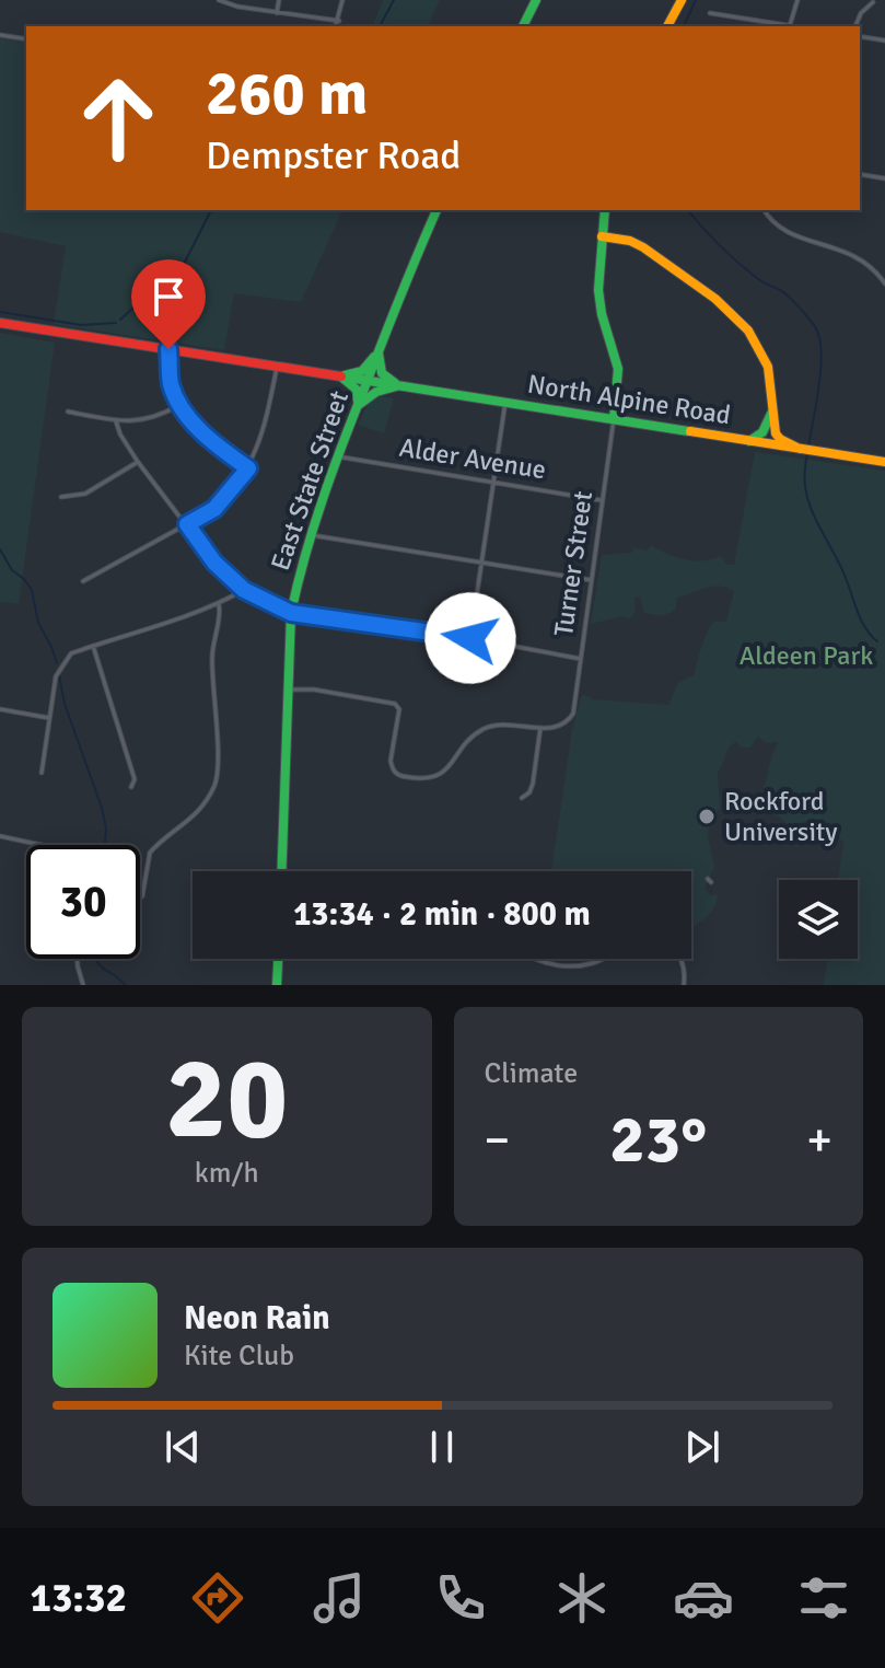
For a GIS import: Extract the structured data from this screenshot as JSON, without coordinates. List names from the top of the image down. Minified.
{"streets":{"main road":["North Alpine Road","East State Street"],"street":["Alder Avenue","Turner Street"]},"crossings":[["North Alpine Road","East State Street"],["North Alpine Road","Turner Street"],["Alder Avenue","East State Street"],["Alder Avenue","Turner Street"]],"parks":["Aldeen Park"],"places":["Rockford University"],"page":{"turn":["260 m","Dempster Road"],"limit":"30","trip":"13:34 · 2 min · 800 m","tile":[["20","km/h"],"Climate"],"heat":["−","23°","+"],"song":["Neon Rain","Kite Club"],"tabs":"13:32"}}
